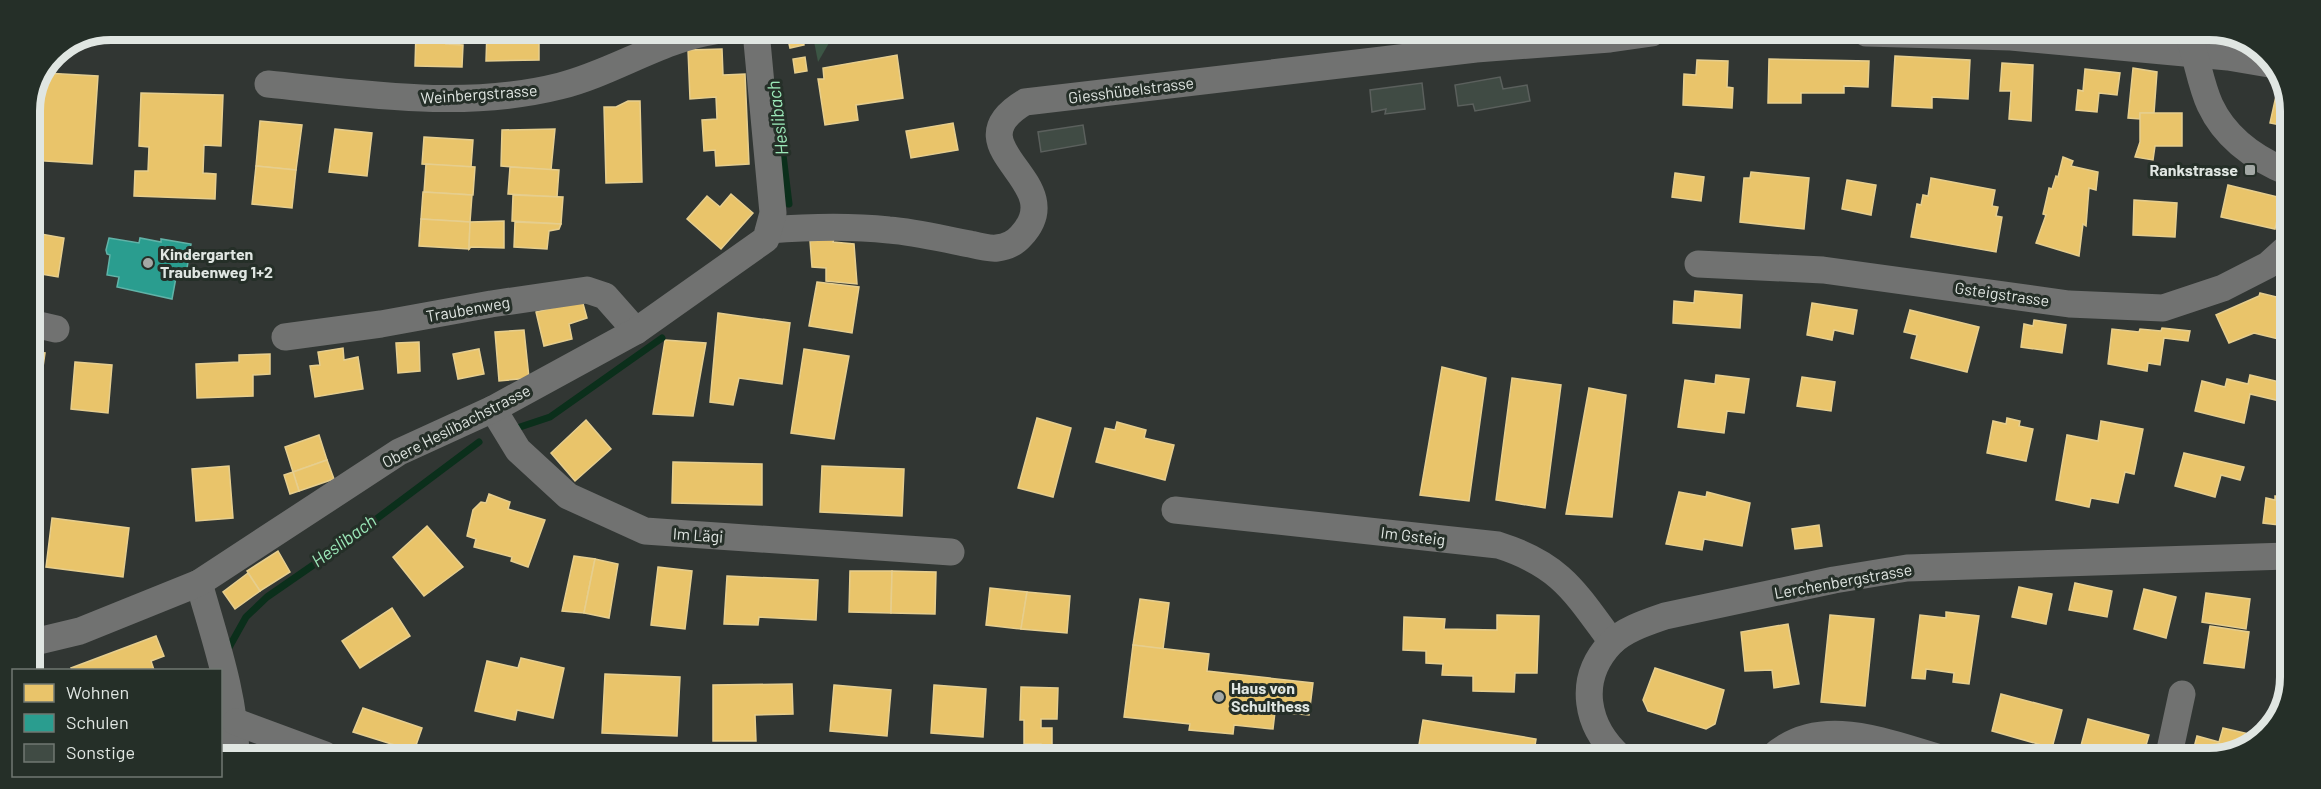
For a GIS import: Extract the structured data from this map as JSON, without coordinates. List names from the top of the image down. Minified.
{"streets":{"street":["Giesshübelstrasse","Weinbergstrasse","Gsteigstrasse","Traubenweg","Obere Heslibachstrasse","Im Lägi","Im Gsteig","Lerchenbergstrasse"]},"crossings":[["Giesshübelstrasse","Obere Heslibachstrasse"],["Traubenweg","Obere Heslibachstrasse"],["Obere Heslibachstrasse","Im Lägi"],["Im Gsteig","Lerchenbergstrasse"]],"water":["Heslibach"],"places":{"transit":["Rankstrasse"],"other":["Kindergarten Traubenweg 1+2","Haus von Schulthess"]},"legend":["Wohnen","Schulen","Sonstige"]}
